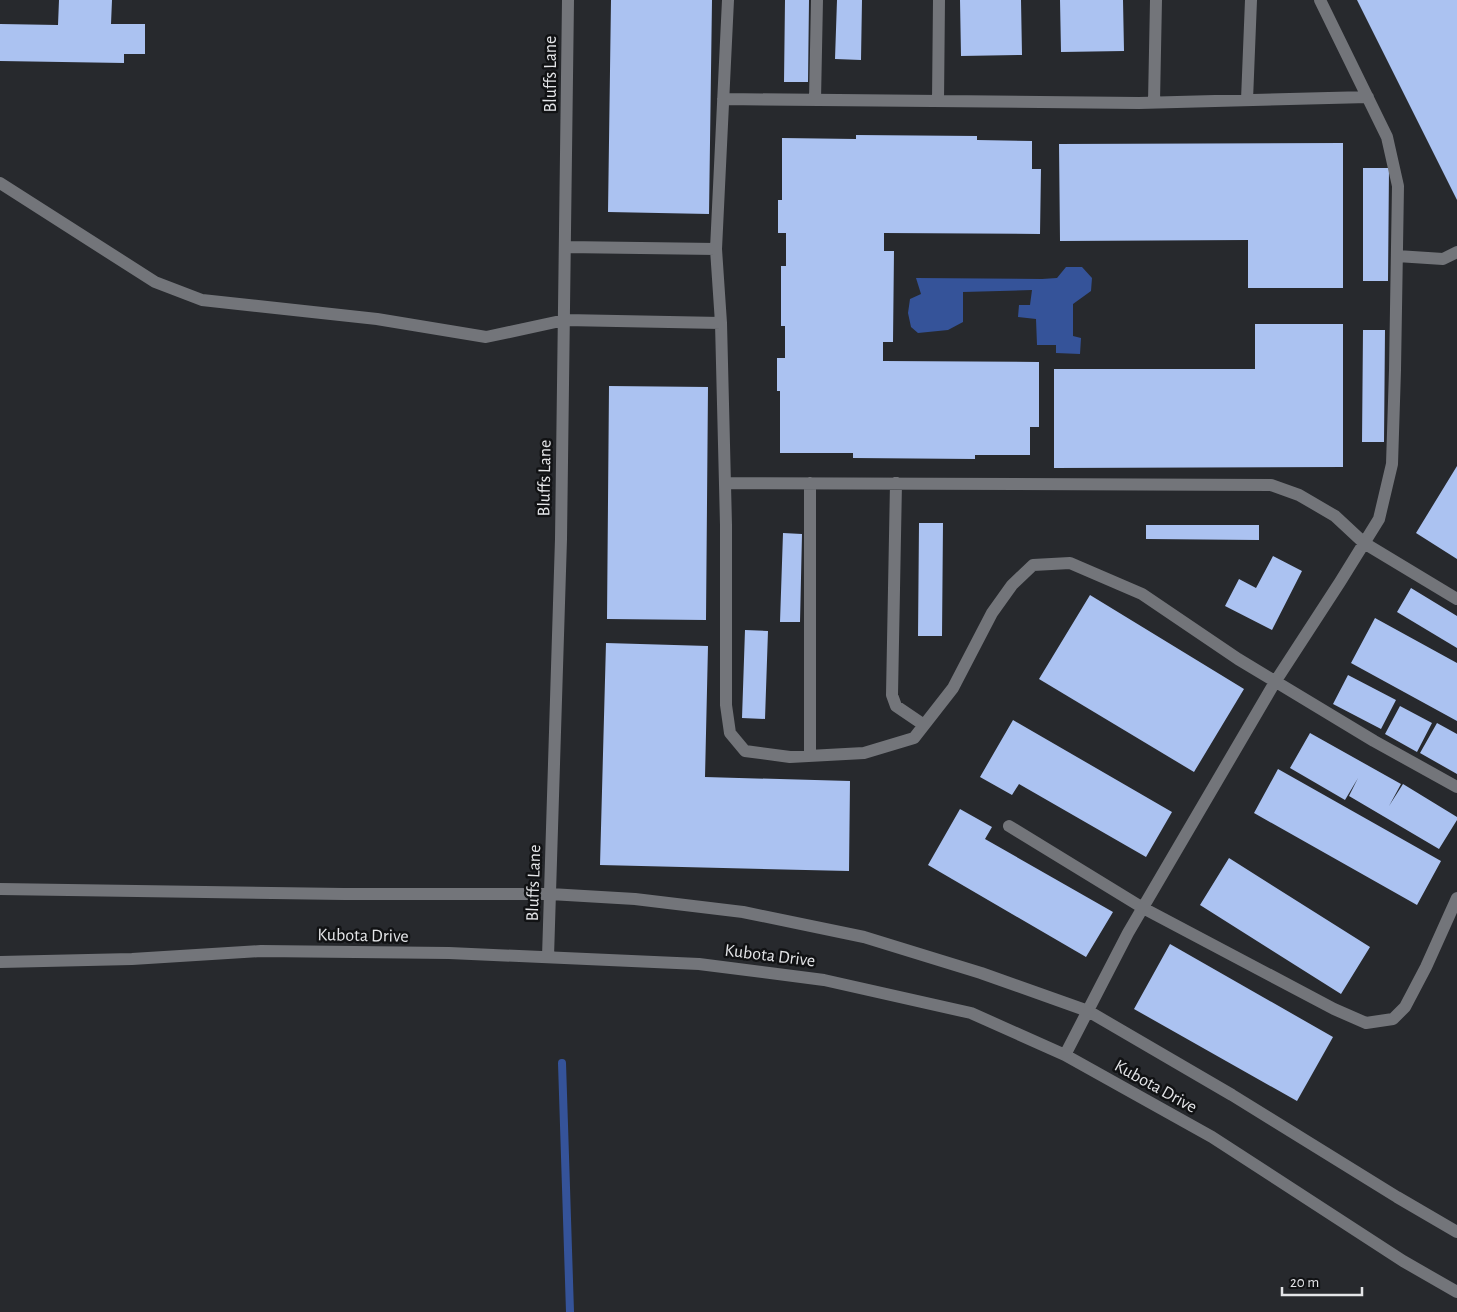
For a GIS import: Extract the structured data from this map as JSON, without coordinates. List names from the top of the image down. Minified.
{"streets":{"street":["Bluffs Lane","Kubota Drive"]},"crossings":[["Bluffs Lane","Kubota Drive"]],"scale_bar":"20 m"}
